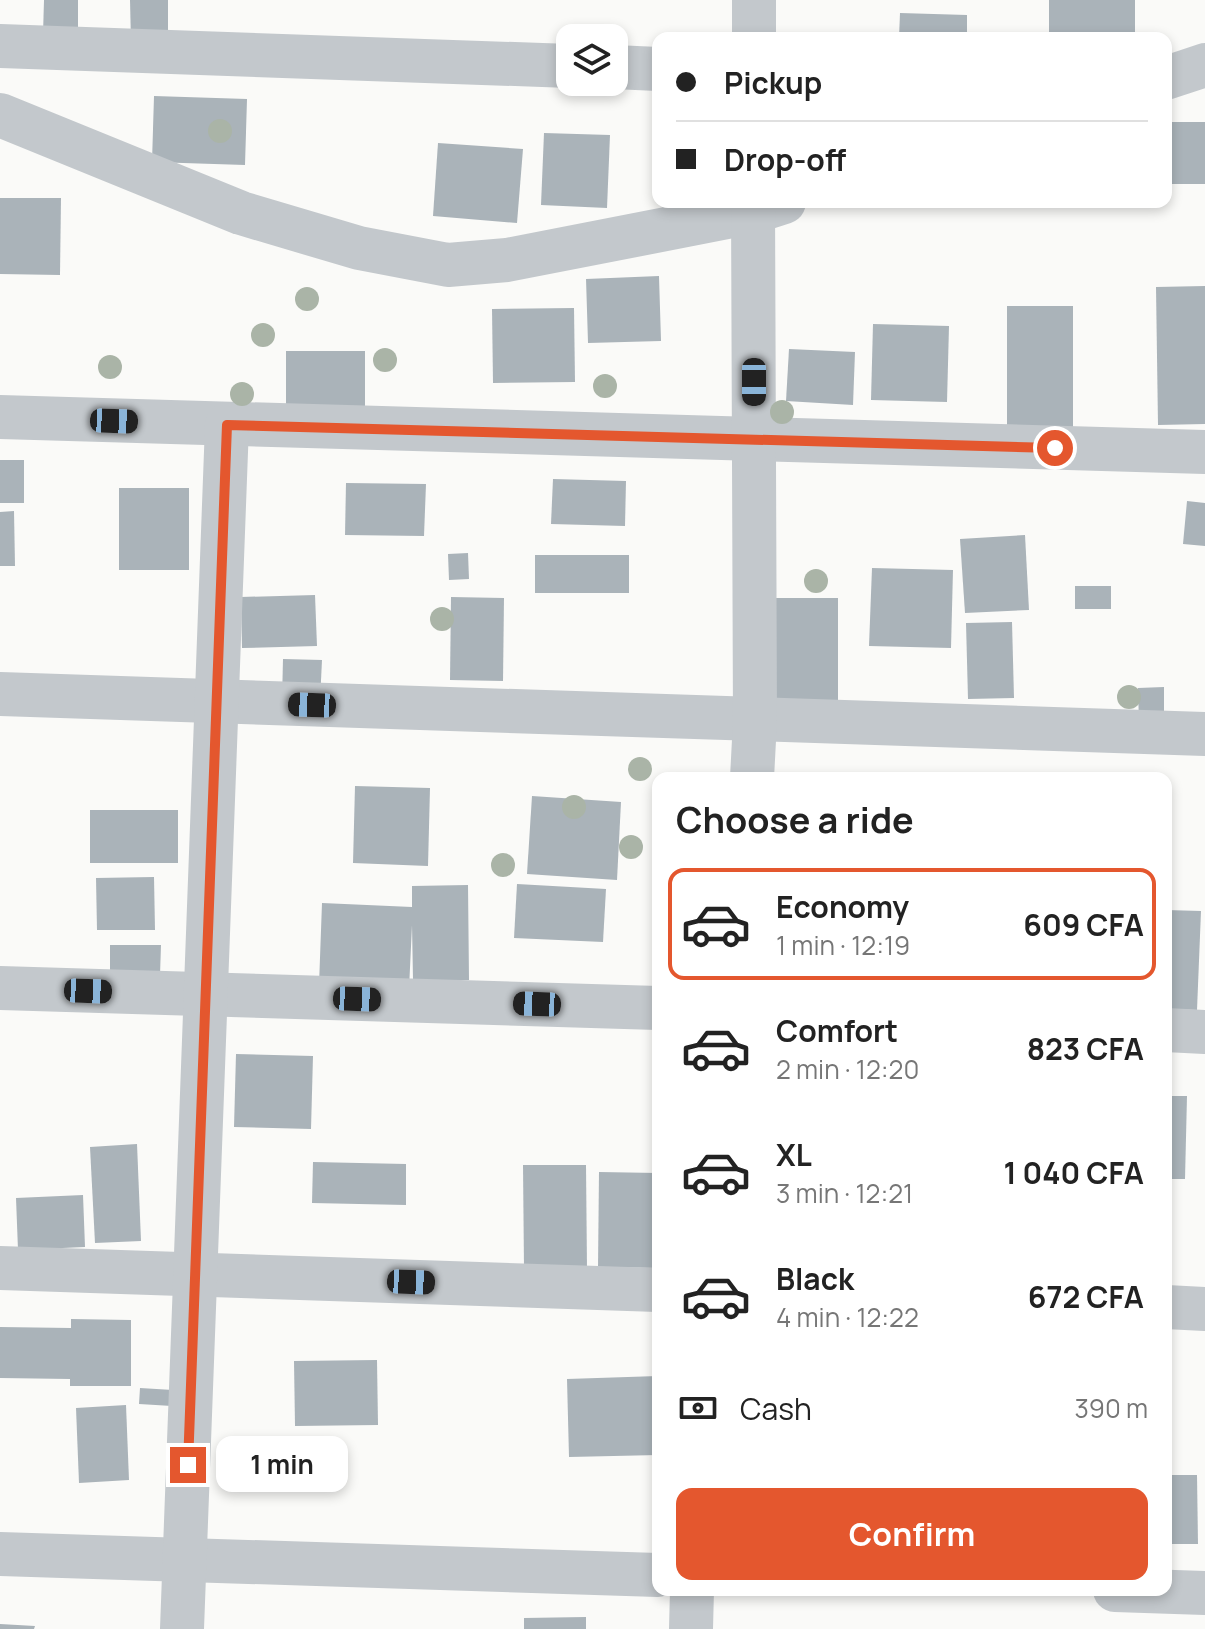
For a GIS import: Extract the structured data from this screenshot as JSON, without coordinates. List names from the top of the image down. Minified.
{"page":{"banner":["Pickup","Drop-off"],"heading":"Choose a ride","list":[{"name":"Economy","note":"1 min · 12:19","value":"609 CFA"},{"name":"Comfort","note":"2 min · 12:20","value":"823 CFA"},{"name":"XL","note":"3 min · 12:21","value":"1 040 CFA"},{"name":"Black","note":"4 min · 12:22","value":"672 CFA"}],"pay":["Cash","390 m"],"bubble":"1 min","buttons":"Confirm"}}
